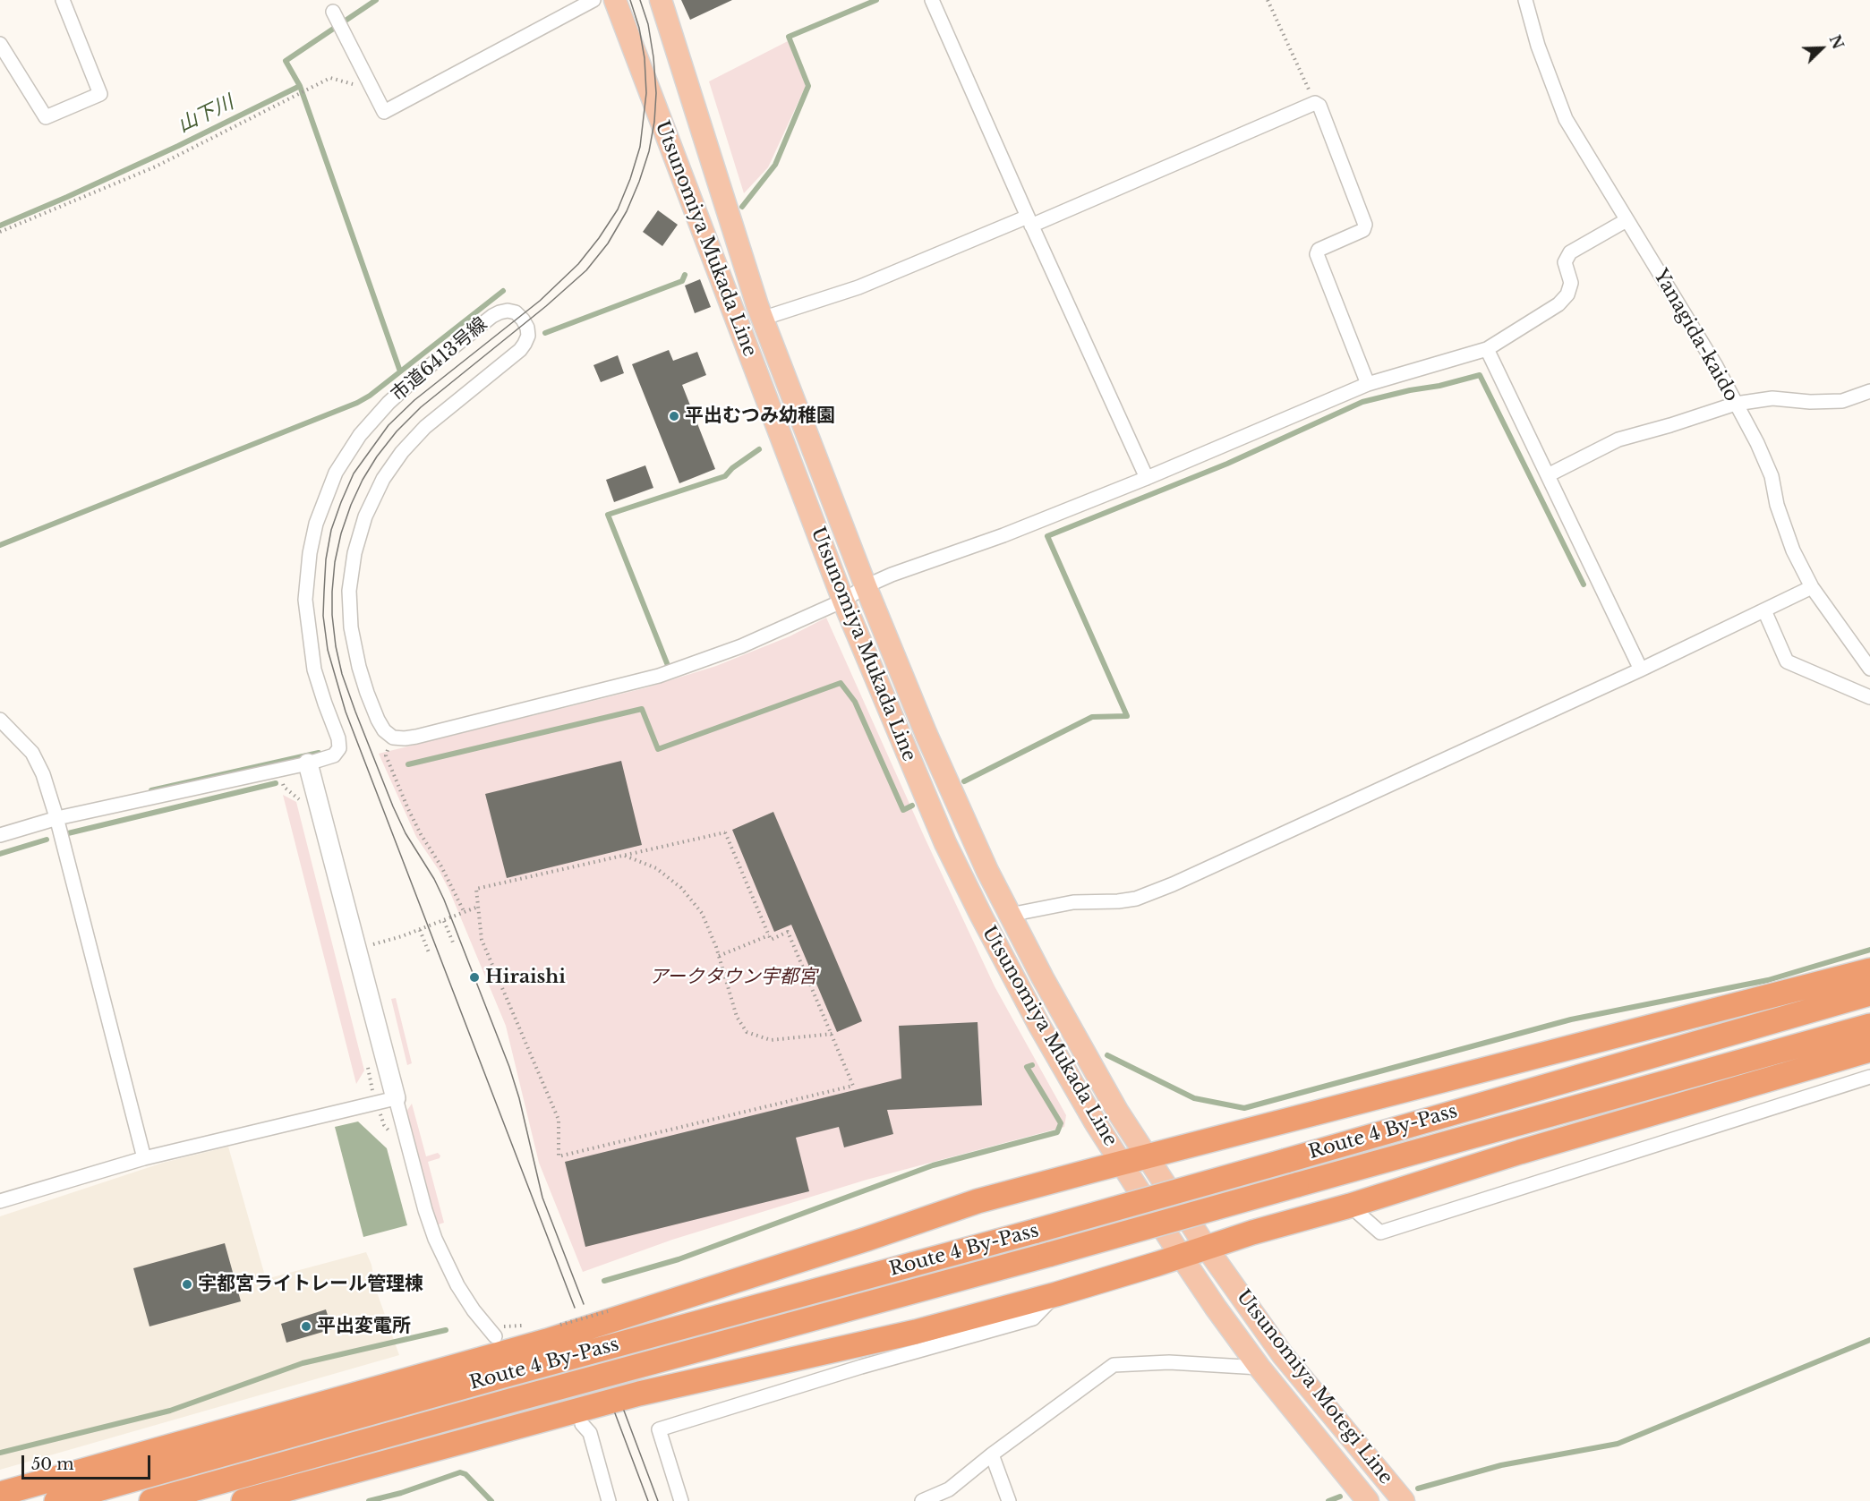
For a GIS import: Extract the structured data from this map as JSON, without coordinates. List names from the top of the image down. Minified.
{"streets":{"highway":["Route 4 By-Pass"],"main road":["Utsunomiya Mukada Line","Utsunomiya Motegi Line"],"street":["Yanagida-kaido","市道6413号線"]},"crossings":[["Utsunomiya Mukada Line","Utsunomiya Motegi Line"]],"water":["山下川"],"parks":["アークタウン宇都宮"],"places":["平出むつみ幼稚園","Hiraishi","宇都宮ライトレール管理棟","平出変電所"],"scale_bar":"50 m","north":"top right"}
